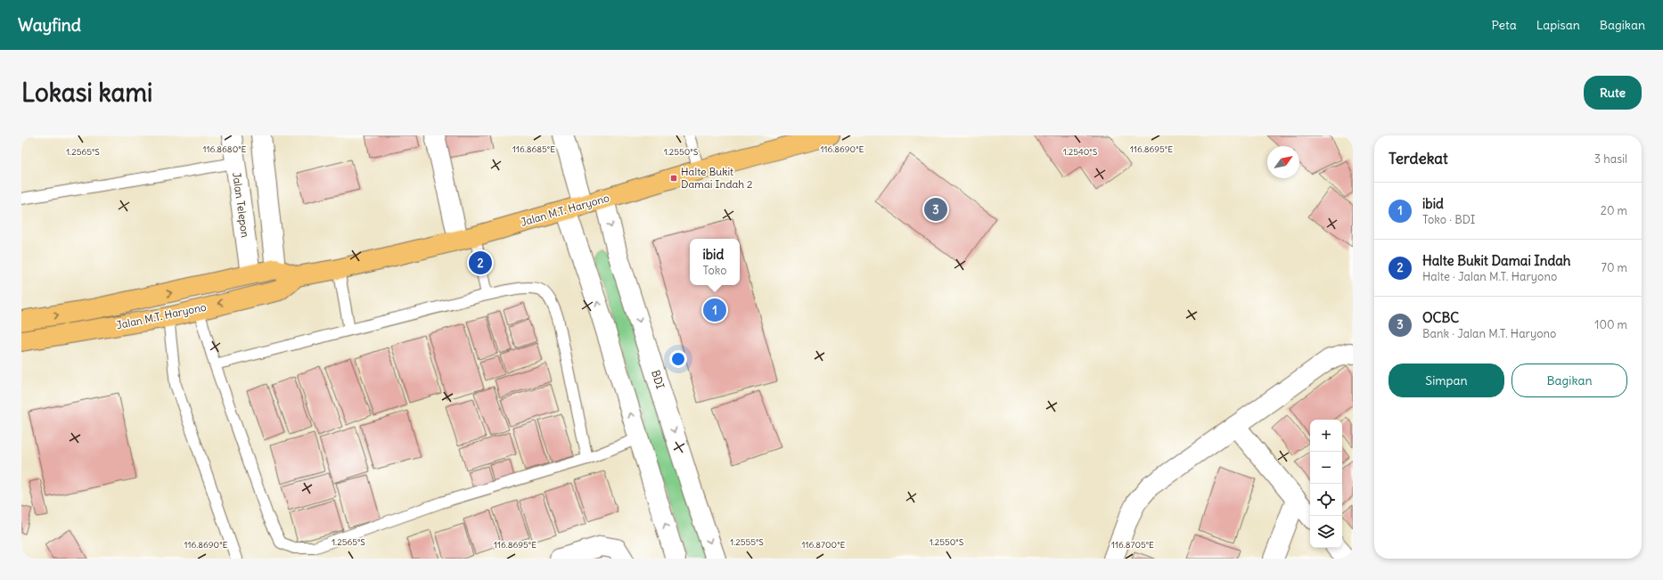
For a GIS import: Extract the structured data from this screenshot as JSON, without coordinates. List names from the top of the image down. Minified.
{"streets":{"main road":["Jalan M.T. Haryono"],"street":["Jalan Telepon","BDI"]},"crossings":[["Jalan Telepon","Jalan M.T. Haryono"],["Jalan M.T. Haryono","BDI"]],"places":{"transit":["Halte Bukit Damai Indah 2"]},"north":"top right","page":{"header":"Wayfind","nav":["Peta","Lapisan","Bagikan"],"buttons":["Rute",["Simpan","Bagikan"]],"title":"Lokasi kami","heading":["Terdekat","3 hasil"],"list":[{"mark":"1","name":"ibid","note":"Toko · BDI","value":"20 m"},{"mark":"2","name":"Halte Bukit Damai Indah","note":"Halte · Jalan M.T. Haryono","value":"70 m"},{"mark":"3","name":"OCBC","note":"Bank · Jalan M.T. Haryono","value":"100 m"}],"pins":["3","2","1"],"popup":["ibid","Toko"],"map_buttons":["+","−"]},"coordinates":["116.8680°E","116.8685°E","116.8690°E","116.8695°E","1.2565°S","1.2550°S","1.2540°S","1.2555°S","116.8700°E","116.8705°E"]}
